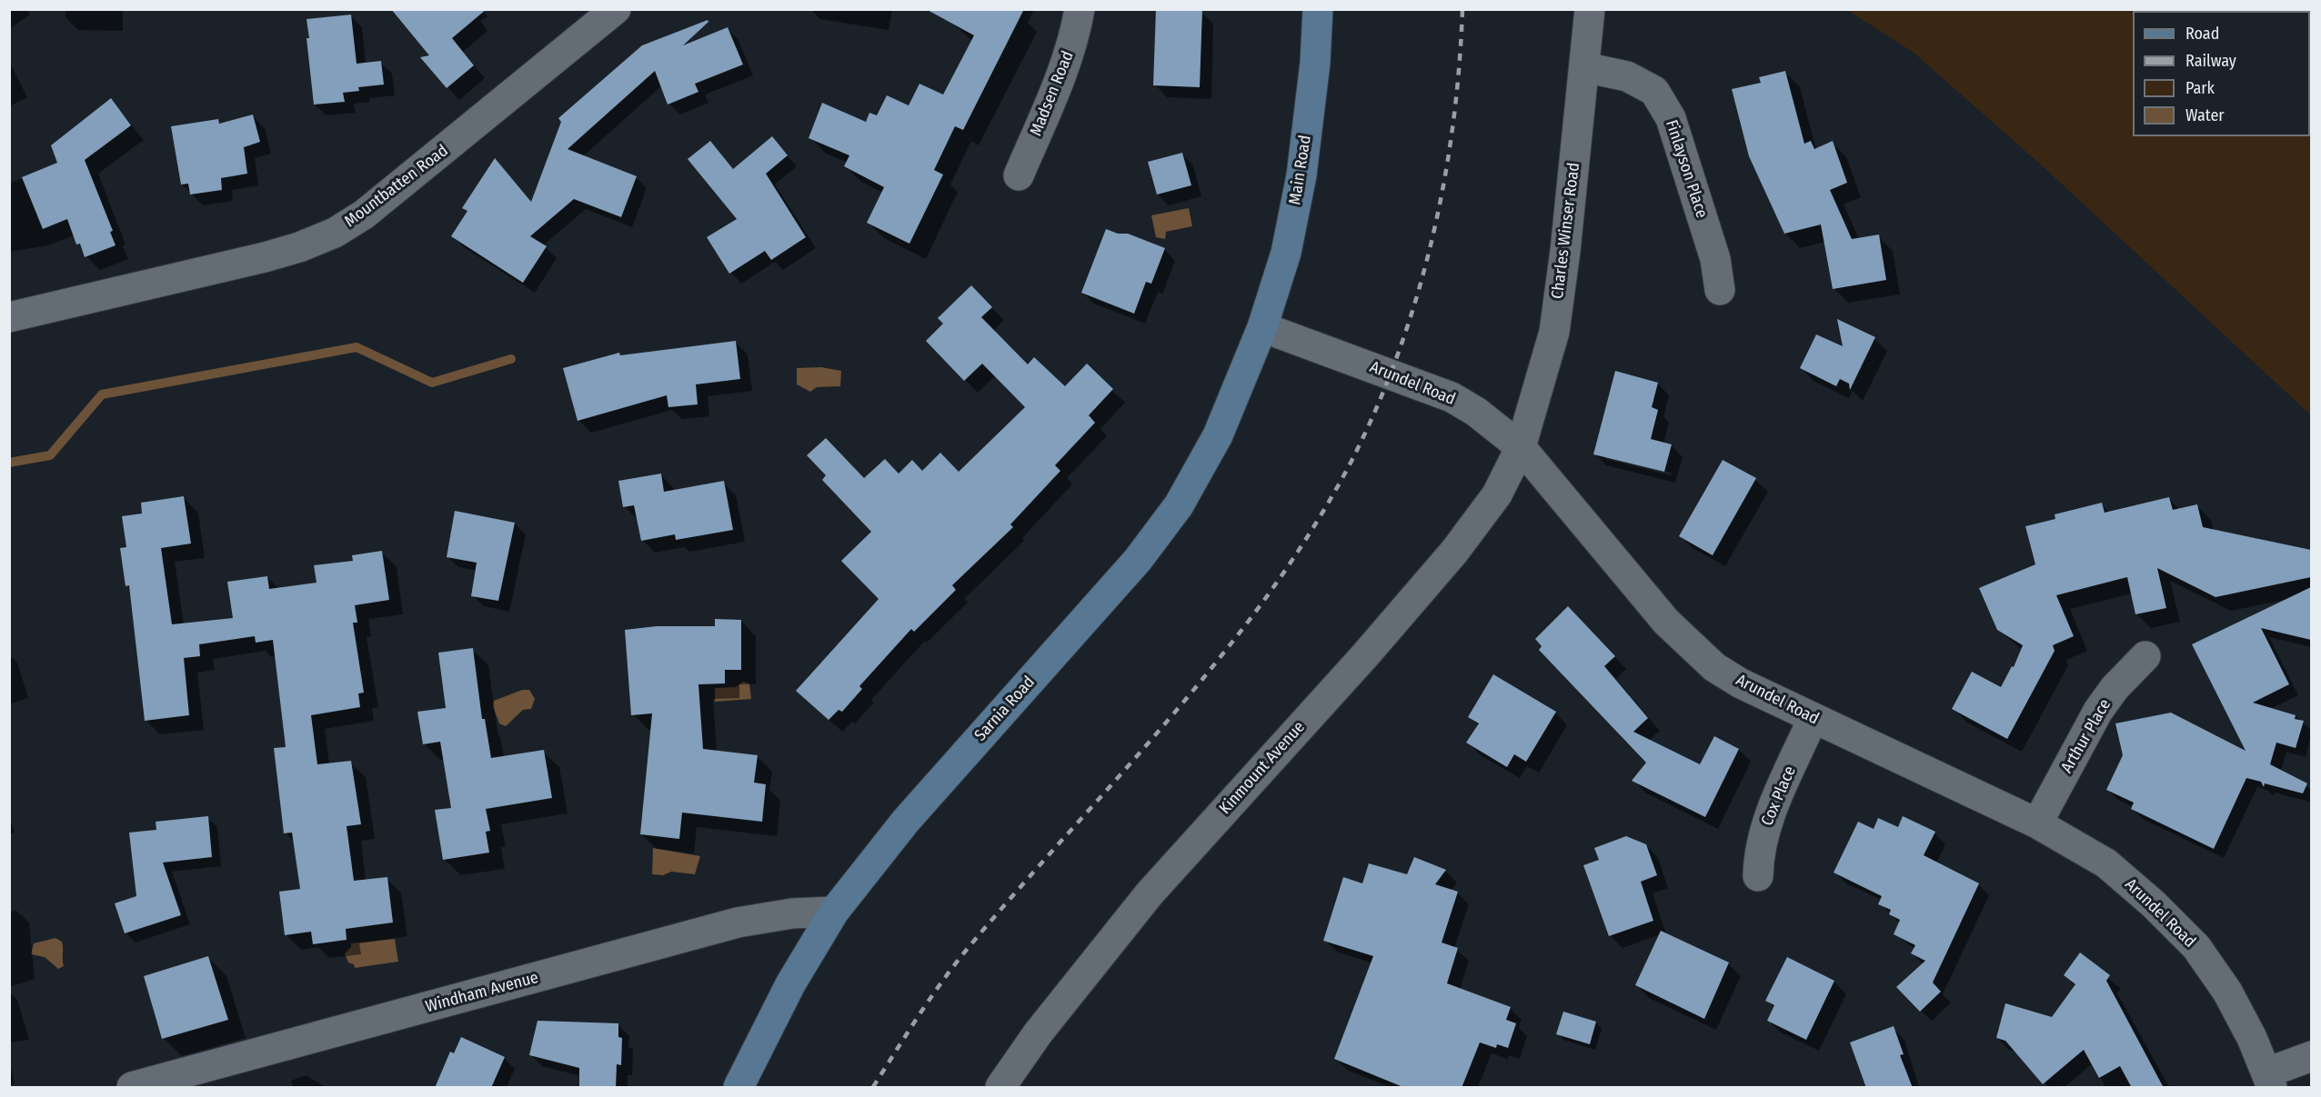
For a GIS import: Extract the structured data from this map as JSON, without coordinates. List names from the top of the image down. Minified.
{"streets":{"main road":["Main Road","Sarnia Road"],"street":["Madsen Road","Finlayson Place","Mountbatten Road","Charles Winser Road","Arundel Road","Arthur Place","Kinmount Avenue","Cox Place","Windham Avenue"]},"crossings":[["Finlayson Place","Charles Winser Road"],["Main Road","Arundel Road"],["Main Road","Sarnia Road"],["Charles Winser Road","Arundel Road"],["Charles Winser Road","Kinmount Avenue"],["Arundel Road","Sarnia Road"],["Arundel Road","Arthur Place"],["Arundel Road","Kinmount Avenue"],["Arundel Road","Cox Place"],["Sarnia Road","Windham Avenue"]],"legend":["Road","Railway","Park","Water"]}
